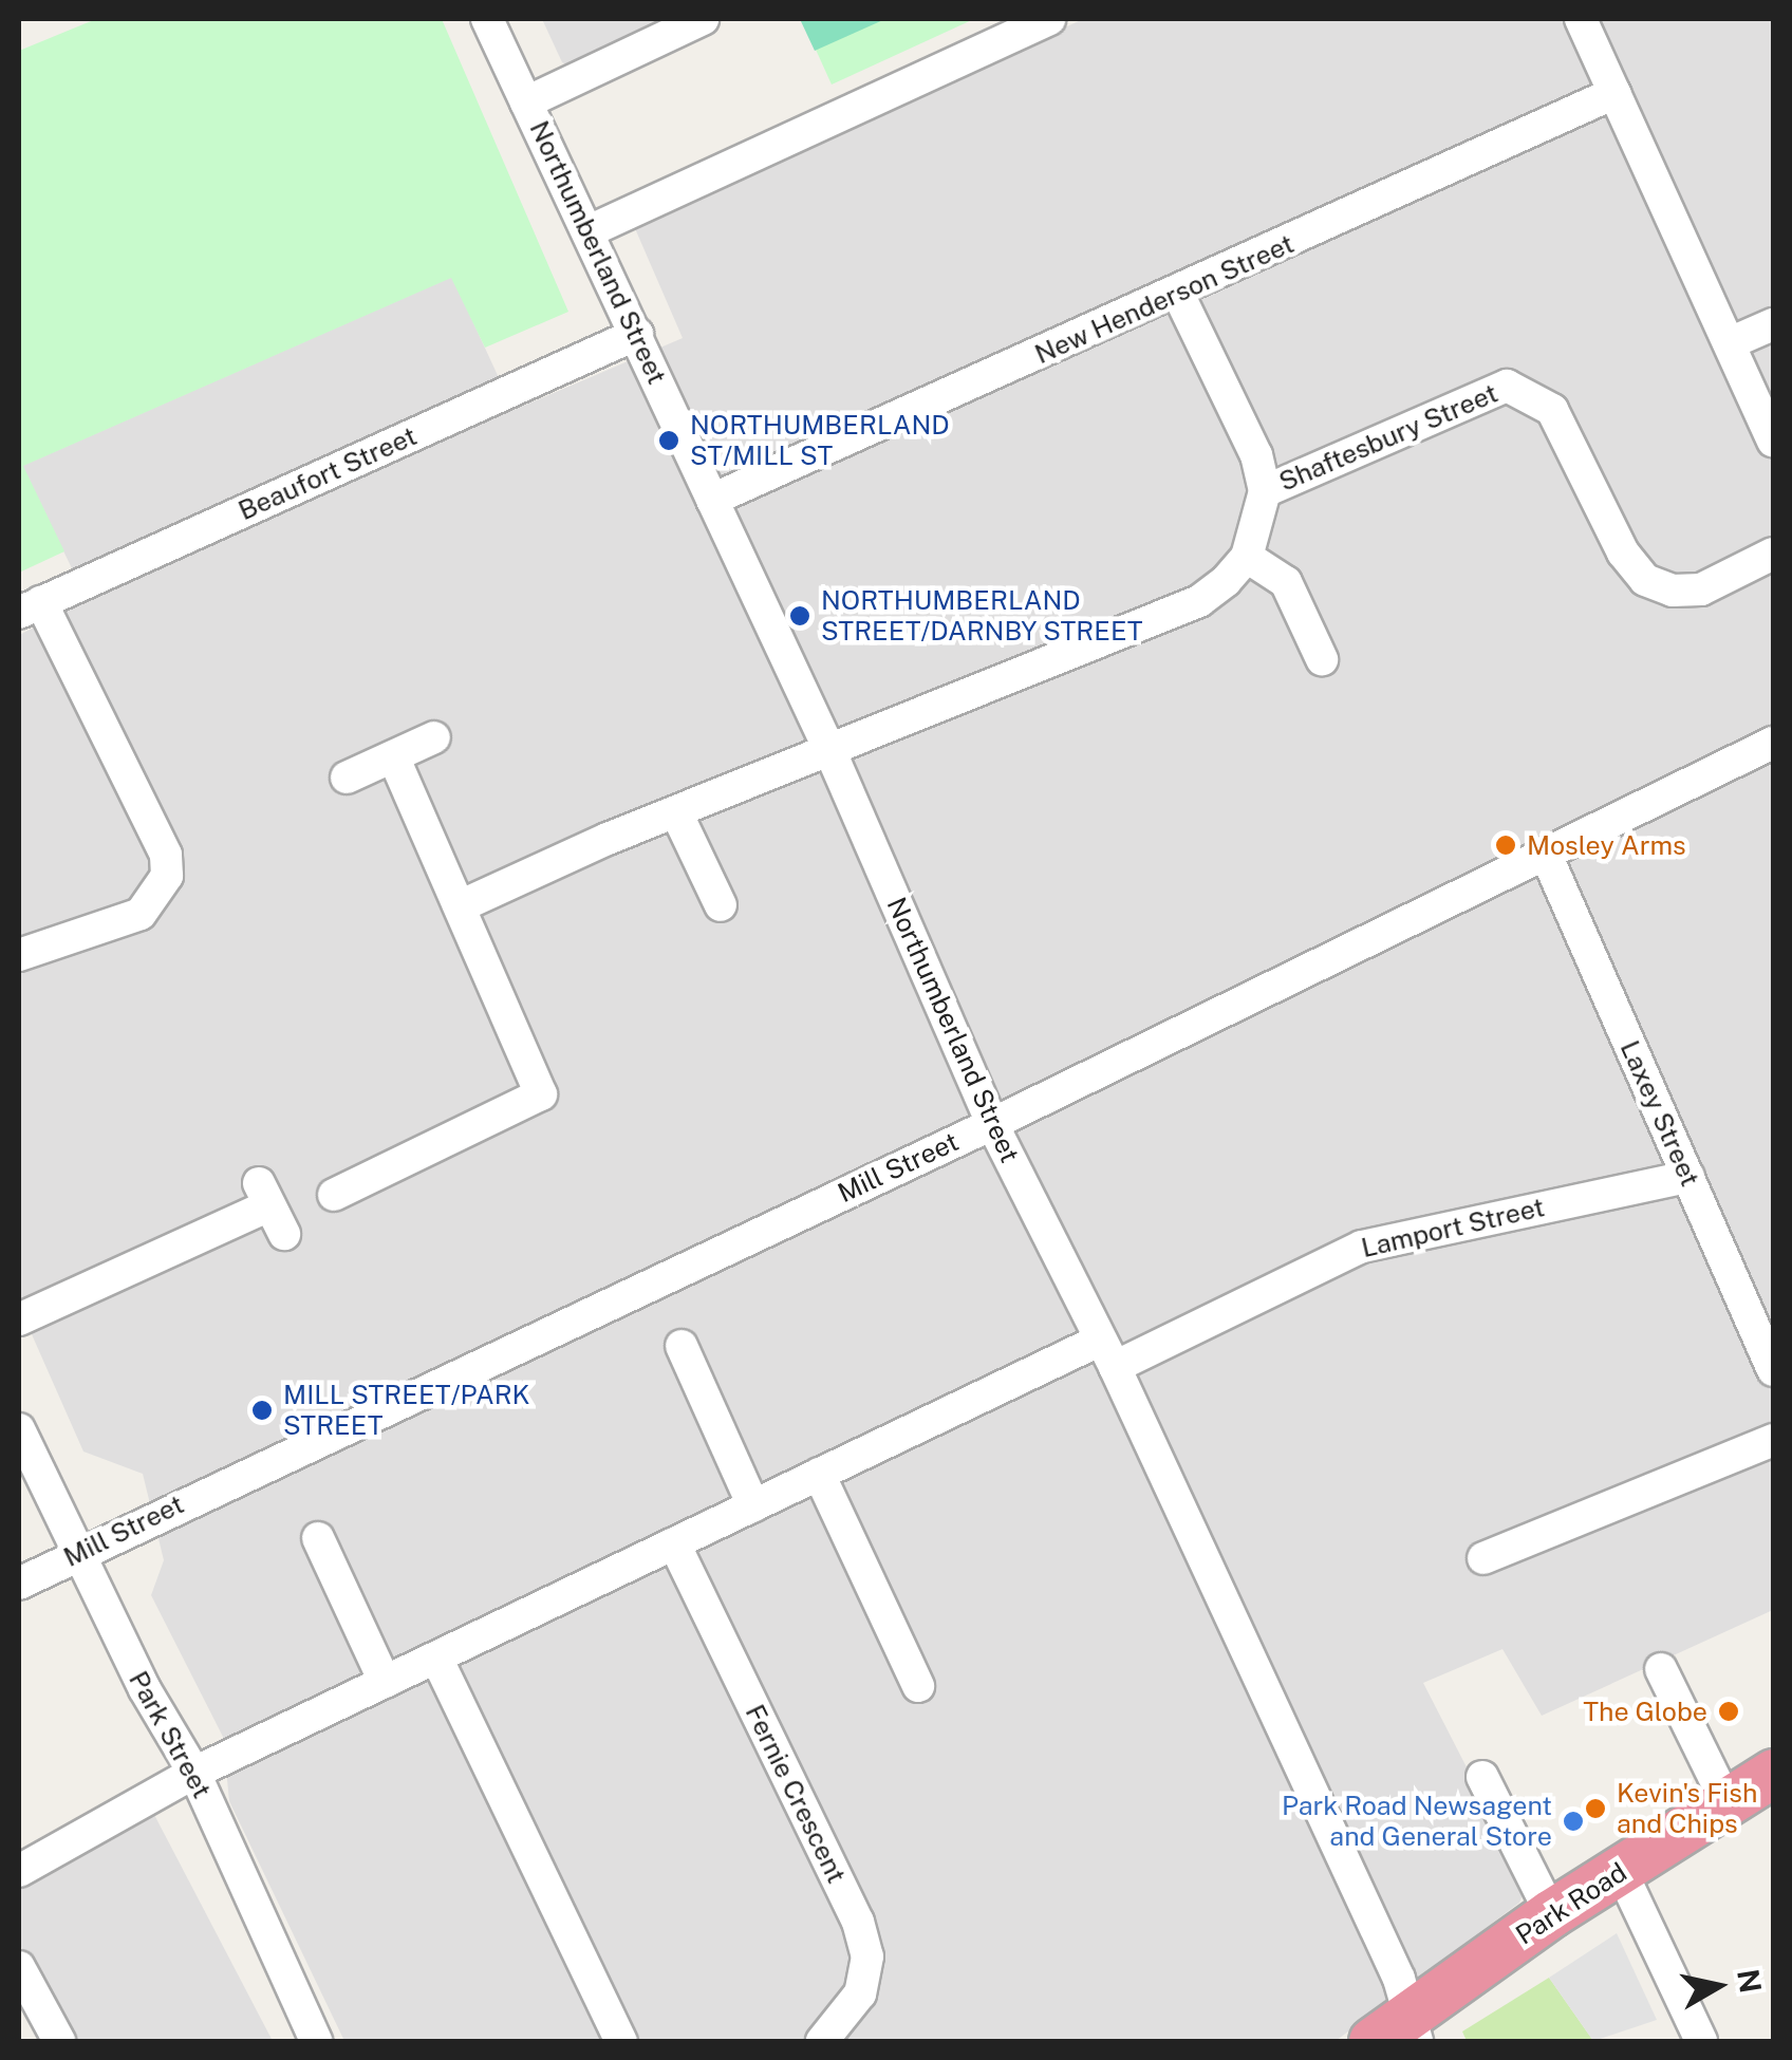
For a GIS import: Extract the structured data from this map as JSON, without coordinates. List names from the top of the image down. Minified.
{"streets":{"highway":["Park Road"],"street":["Northumberland Street","New Henderson Street","Shaftesbury Street","Beaufort Street","Laxey Street","Mill Street","Lamport Street","Park Street","Fernie Crescent"]},"crossings":[["Northumberland Street","New Henderson Street"],["Northumberland Street","Beaufort Street"],["Northumberland Street","Mill Street"],["Northumberland Street","Lamport Street"],["Northumberland Street","Park Road"],["Laxey Street","Mill Street"],["Laxey Street","Lamport Street"],["Mill Street","Park Street"],["Lamport Street","Park Street"],["Lamport Street","Fernie Crescent"]],"places":["NORTHUMBERLAND ST/MILL ST","NORTHUMBERLAND STREET/DARNBY STREET","Mosley Arms","MILL STREET/PARK STREET","The Globe","Kevin's Fish and Chips","Park Road Newsagent and General Store"],"north":"right"}
